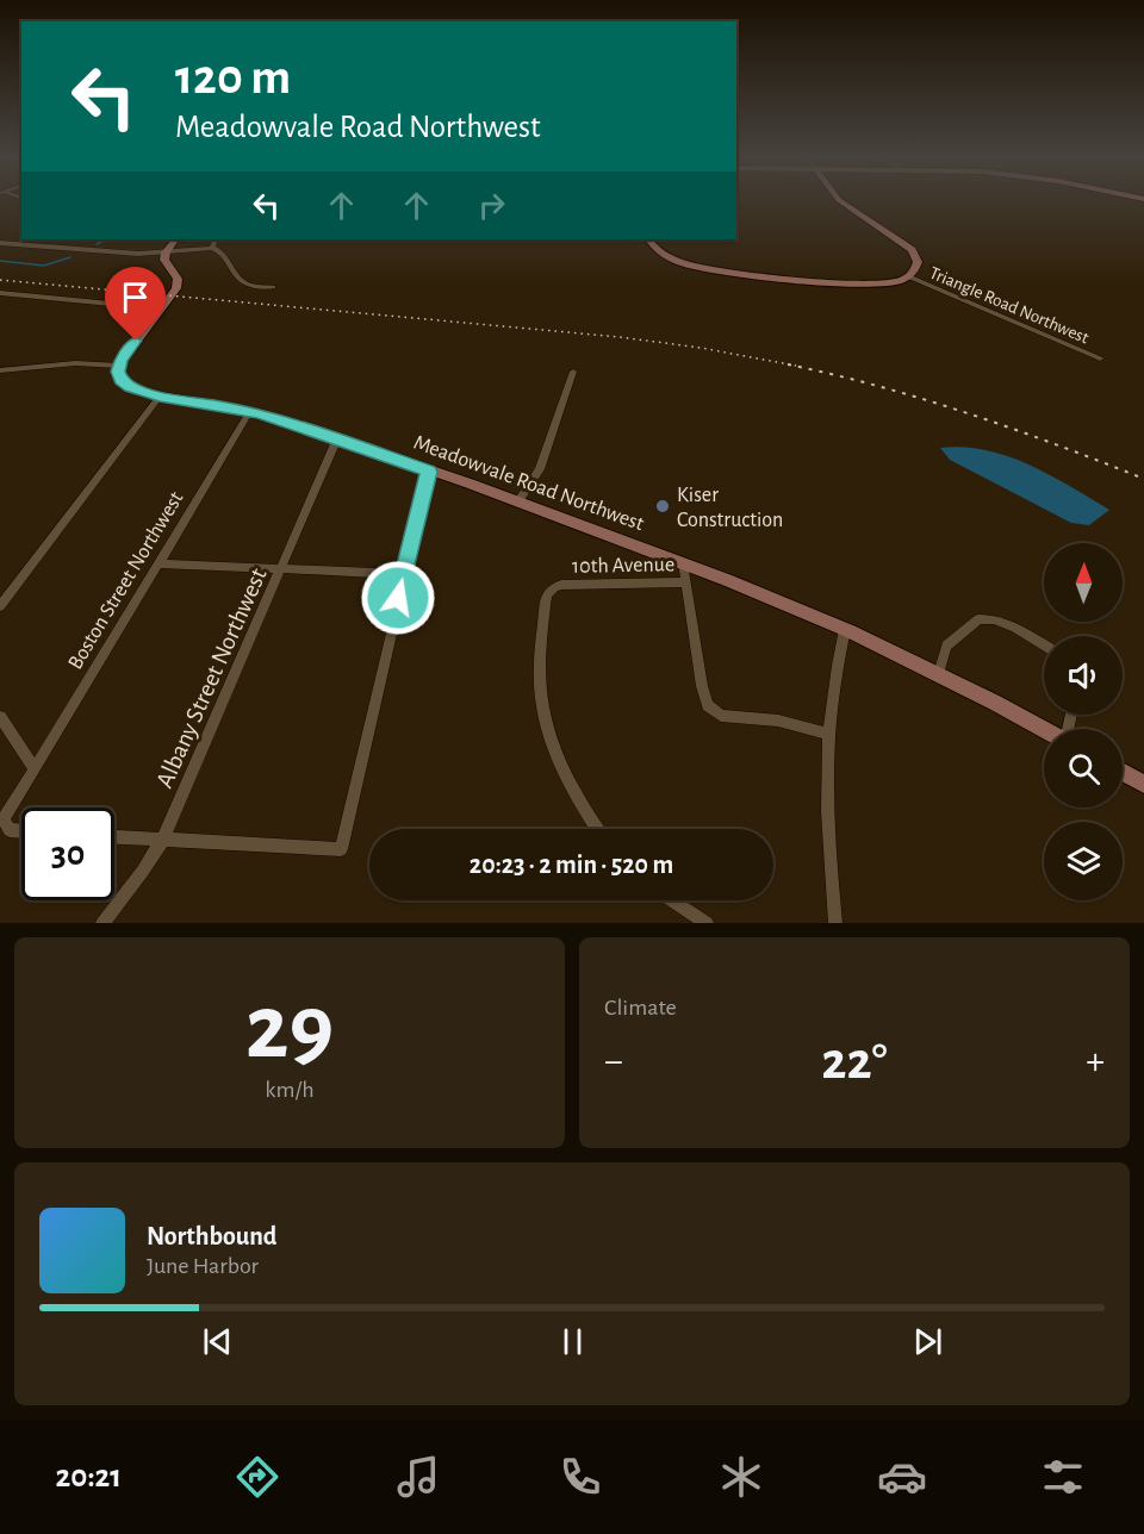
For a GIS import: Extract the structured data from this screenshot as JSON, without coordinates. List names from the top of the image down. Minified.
{"streets":{"street":["Triangle Road Northwest","Meadowvale Road Northwest","10th Avenue","Boston Street Northwest","Albany Street Northwest"]},"crossings":[["Meadowvale Road Northwest","Boston Street Northwest"],["Meadowvale Road Northwest","Albany Street Northwest"]],"places":["Kiser Construction"],"north":"top","page":{"turn":["120 m","Meadowvale Road Northwest"],"limit":"30","trip":"20:23 · 2 min · 520 m","tile":[["29","km/h"],"Climate"],"heat":["−","22°","+"],"song":["Northbound","June Harbor"],"tabs":"20:21"}}
